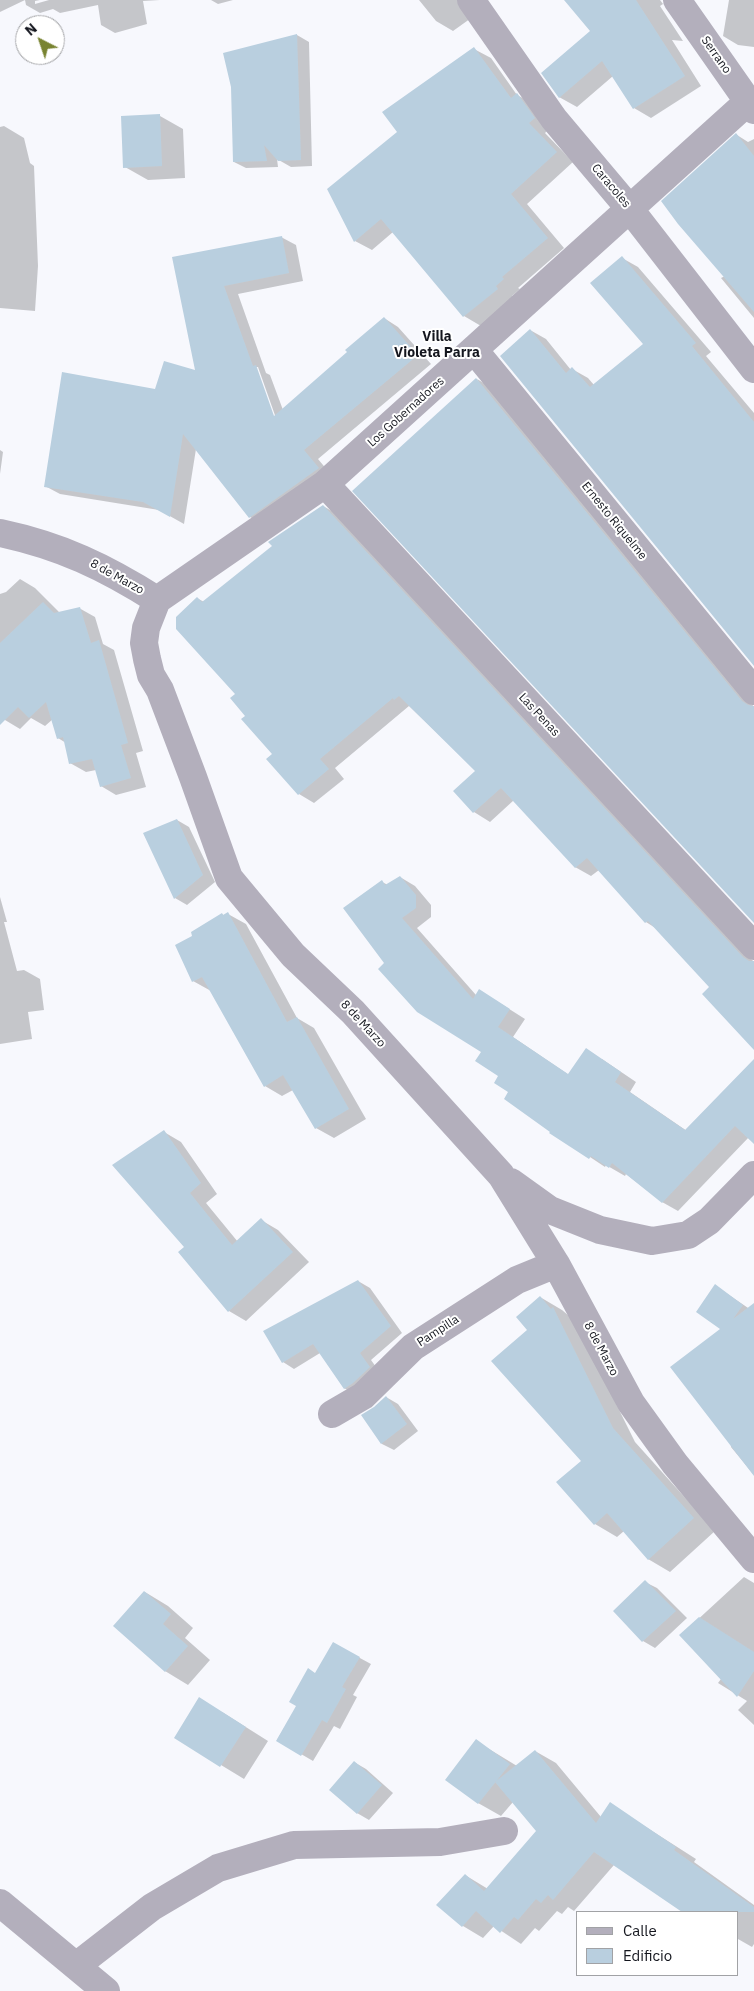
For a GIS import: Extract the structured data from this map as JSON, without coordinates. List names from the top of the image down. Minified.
{"streets":{"street":["Serrano","Caracoles","Los Gobernadores","Ernesto Riquelme","8 de Marzo","Las Penas","Pampilla"]},"crossings":[["Serrano","Los Gobernadores"],["Caracoles","Los Gobernadores"],["Los Gobernadores","Ernesto Riquelme"],["Los Gobernadores","8 de Marzo"],["Los Gobernadores","Las Penas"],["8 de Marzo","Pampilla"]],"districts":["Villa Violeta Parra"],"legend":["Calle","Edificio"],"north":"top left"}
